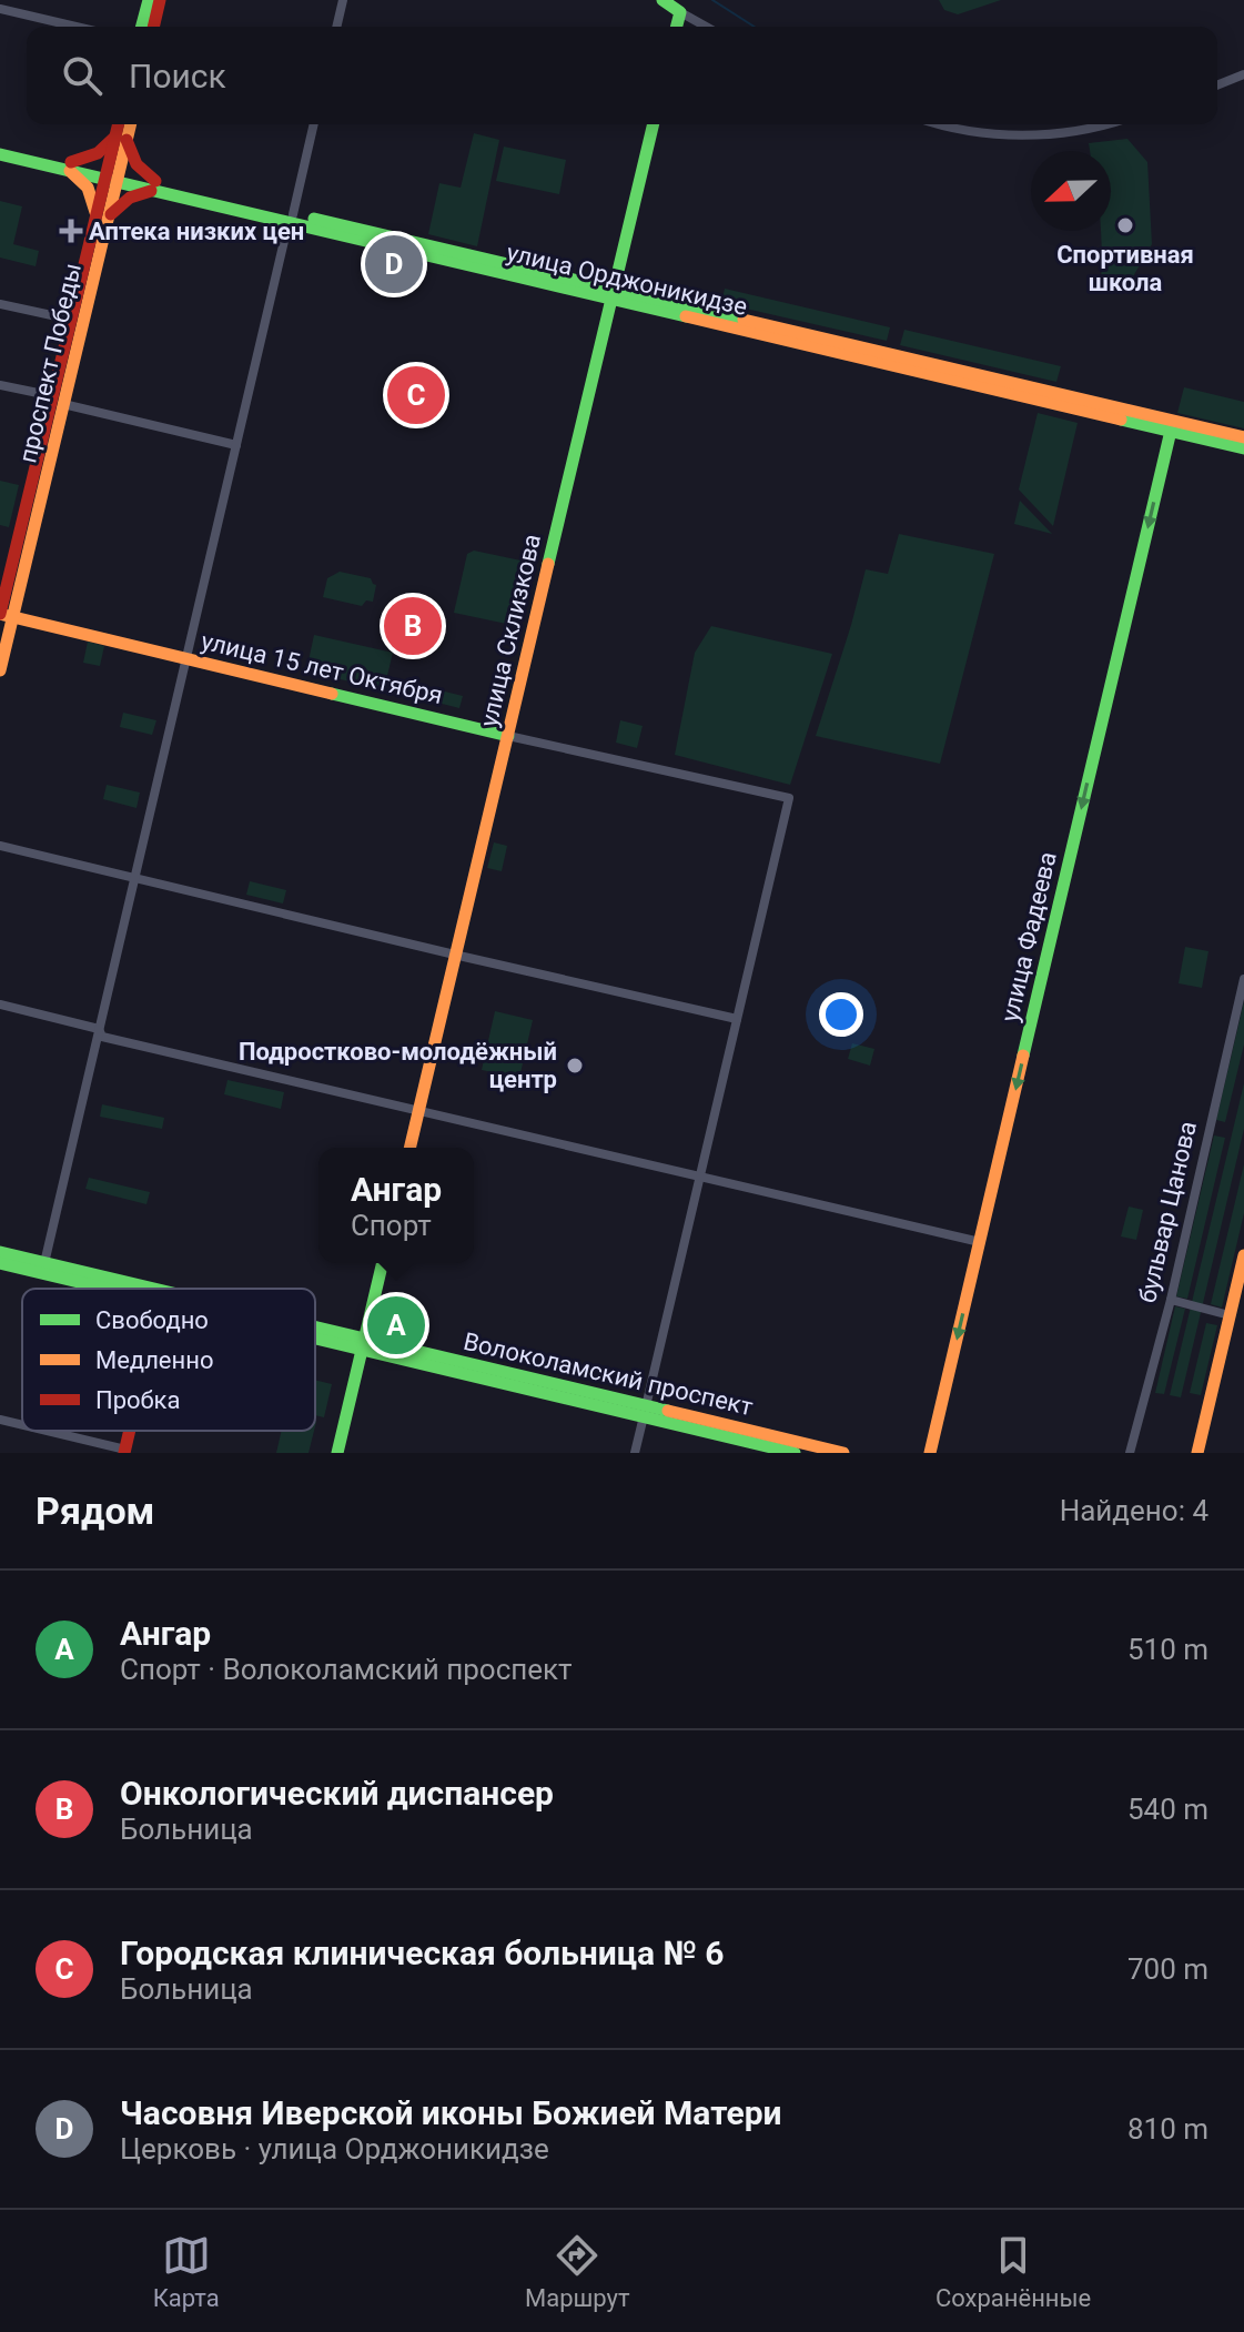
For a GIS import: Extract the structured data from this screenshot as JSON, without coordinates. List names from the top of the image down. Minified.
{"streets":{"main road":["улица Орджоникидзе","проспект Победы","улица Склизкова","улица 15 лет Октября","улица Фадеева","Волоколамский проспект"],"street":["бульвар Цанова"]},"crossings":[["улица Орджоникидзе","проспект Победы"],["улица Орджоникидзе","улица Склизкова"],["улица Орджоникидзе","улица Фадеева"],["проспект Победы","улица 15 лет Октября"],["улица Склизкова","улица 15 лет Октября"]],"one_way":["улица Фадеева"],"places":{"other":["Спортивная школа","Подростково-молодёжный центр"],"health":["Аптека низких цен"]},"legend":["Свободно","Медленно","Пробка"],"north":"left","page":{"search":"Поиск","pins":["D","C","B","A"],"popup":["Ангар","Спорт"],"heading":["Рядом","Найдено: 4"],"list":[{"mark":"A","name":"Ангар","note":"Спорт · Волоколамский проспект","value":"510 m"},{"mark":"B","name":"Онкологический диспансер","note":"Больница","value":"540 m"},{"mark":"C","name":"Городская клиническая больница № 6","note":"Больница","value":"700 m"},{"mark":"D","name":"Часовня Иверской иконы Божией Матери","note":"Церковь · улица Орджоникидзе","value":"810 m"}],"nav":["Карта","Маршрут","Сохранённые"]}}
